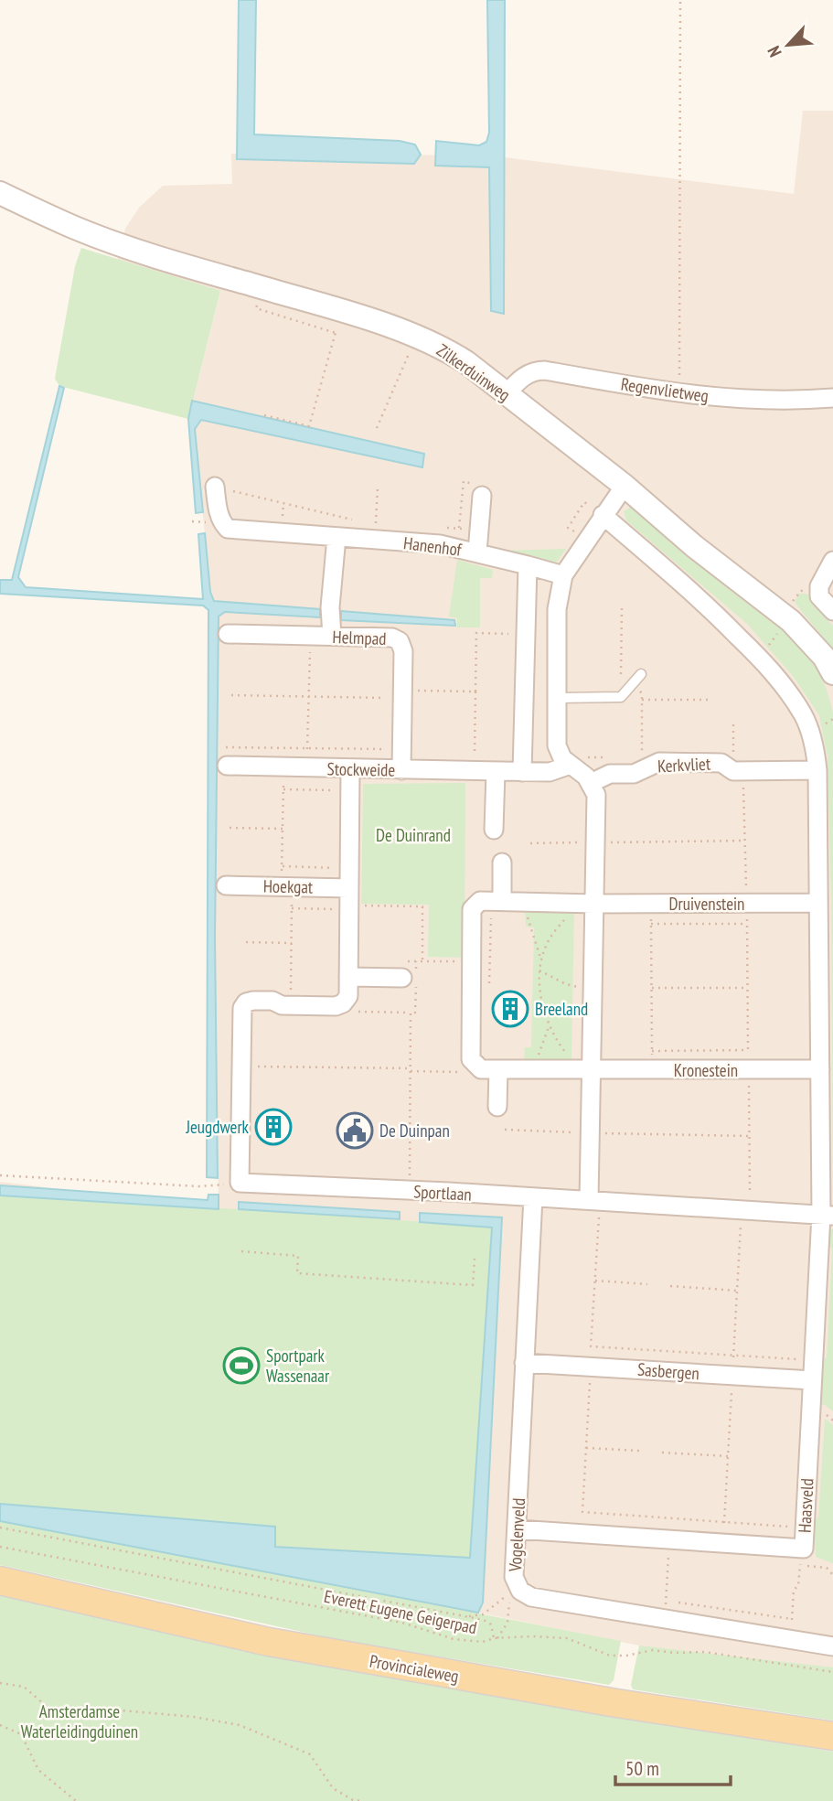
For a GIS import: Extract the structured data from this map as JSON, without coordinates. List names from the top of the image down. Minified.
{"streets":{"main road":["Provincialeweg"],"street":["Zilkerduinweg","Regenvlietweg","Hanenhof","Helmpad","Kerkvliet","Stockweide","Hoekgat","Druivenstein","Kronestein","Sportlaan","Sasbergen","Haasveld","Vogelenveld"],"path":["Everett Eugene Geigerpad"]},"crossings":[["Zilkerduinweg","Regenvlietweg"],["Helmpad","Stockweide"],["Sportlaan","Haasveld"],["Sportlaan","Vogelenveld"],["Sasbergen","Haasveld"],["Sasbergen","Vogelenveld"],["Haasveld","Vogelenveld"]],"parks":["De Duinrand","Amsterdamse Waterleidingduinen"],"places":{"building":["Breeland","Jeugdwerk"],"public building":["De Duinpan"],"sports":["Sportpark Wassenaar"]},"scale_bar":"50 m","north":"bottom left"}
